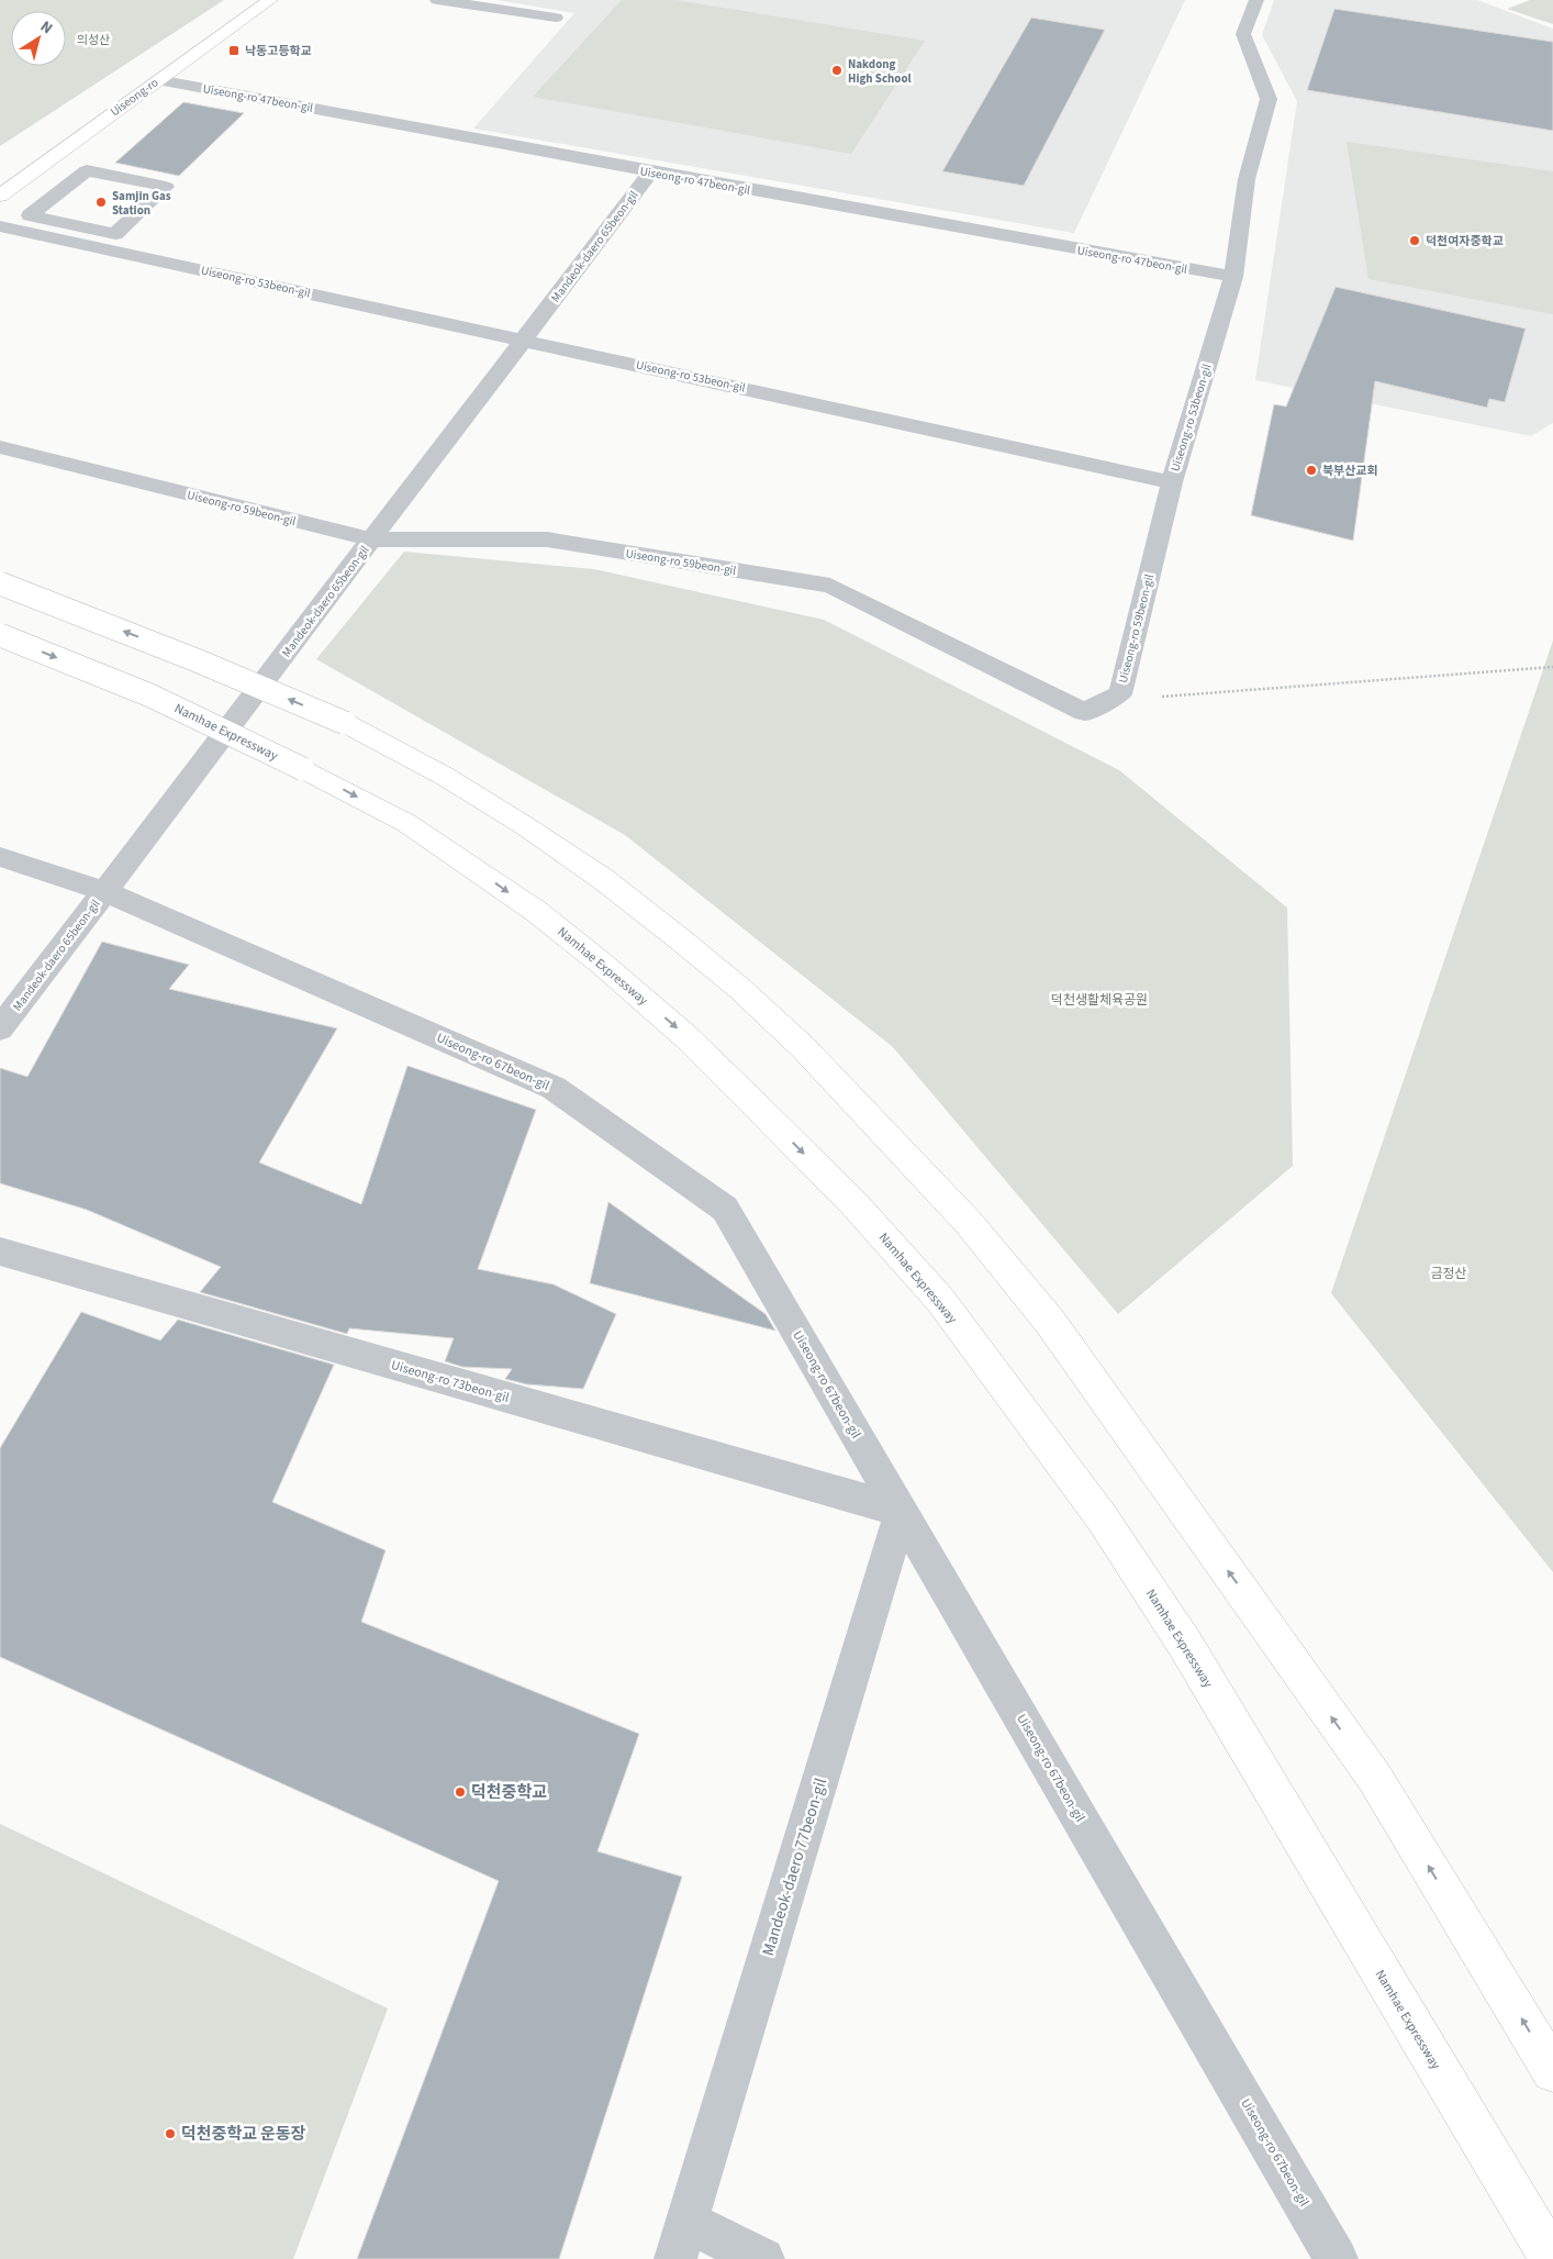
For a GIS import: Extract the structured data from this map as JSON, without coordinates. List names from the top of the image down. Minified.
{"streets":{"main road":["Uiseong-ro","Namhae Expressway"],"street":["Uiseong-ro 47beon-gil","Mandeok-daero 65beon-gil","Uiseong-ro 53beon-gil","Uiseong-ro 59beon-gil","Uiseong-ro 67beon-gil","Uiseong-ro 73beon-gil","Mandeok-daero 77beon-gil"]},"crossings":[["Uiseong-ro","Uiseong-ro 47beon-gil"],["Uiseong-ro 47beon-gil","Mandeok-daero 65beon-gil"],["Uiseong-ro 47beon-gil","Uiseong-ro 53beon-gil"],["Mandeok-daero 65beon-gil","Uiseong-ro 53beon-gil"],["Mandeok-daero 65beon-gil","Uiseong-ro 59beon-gil"],["Mandeok-daero 65beon-gil","Uiseong-ro 67beon-gil"],["Uiseong-ro 53beon-gil","Uiseong-ro 59beon-gil"],["Uiseong-ro 67beon-gil","Uiseong-ro 73beon-gil"],["Uiseong-ro 67beon-gil","Mandeok-daero 77beon-gil"],["Uiseong-ro 73beon-gil","Mandeok-daero 77beon-gil"]],"parks":["의성산","덕천생활체육공원","금정산"],"places":{"transit":["낙동고등학교"],"other":["Nakdong High School","Samjin Gas Station","덕천여자중학교","북부산교회","덕천중학교","덕천중학교 운동장"]},"north":"top right"}
